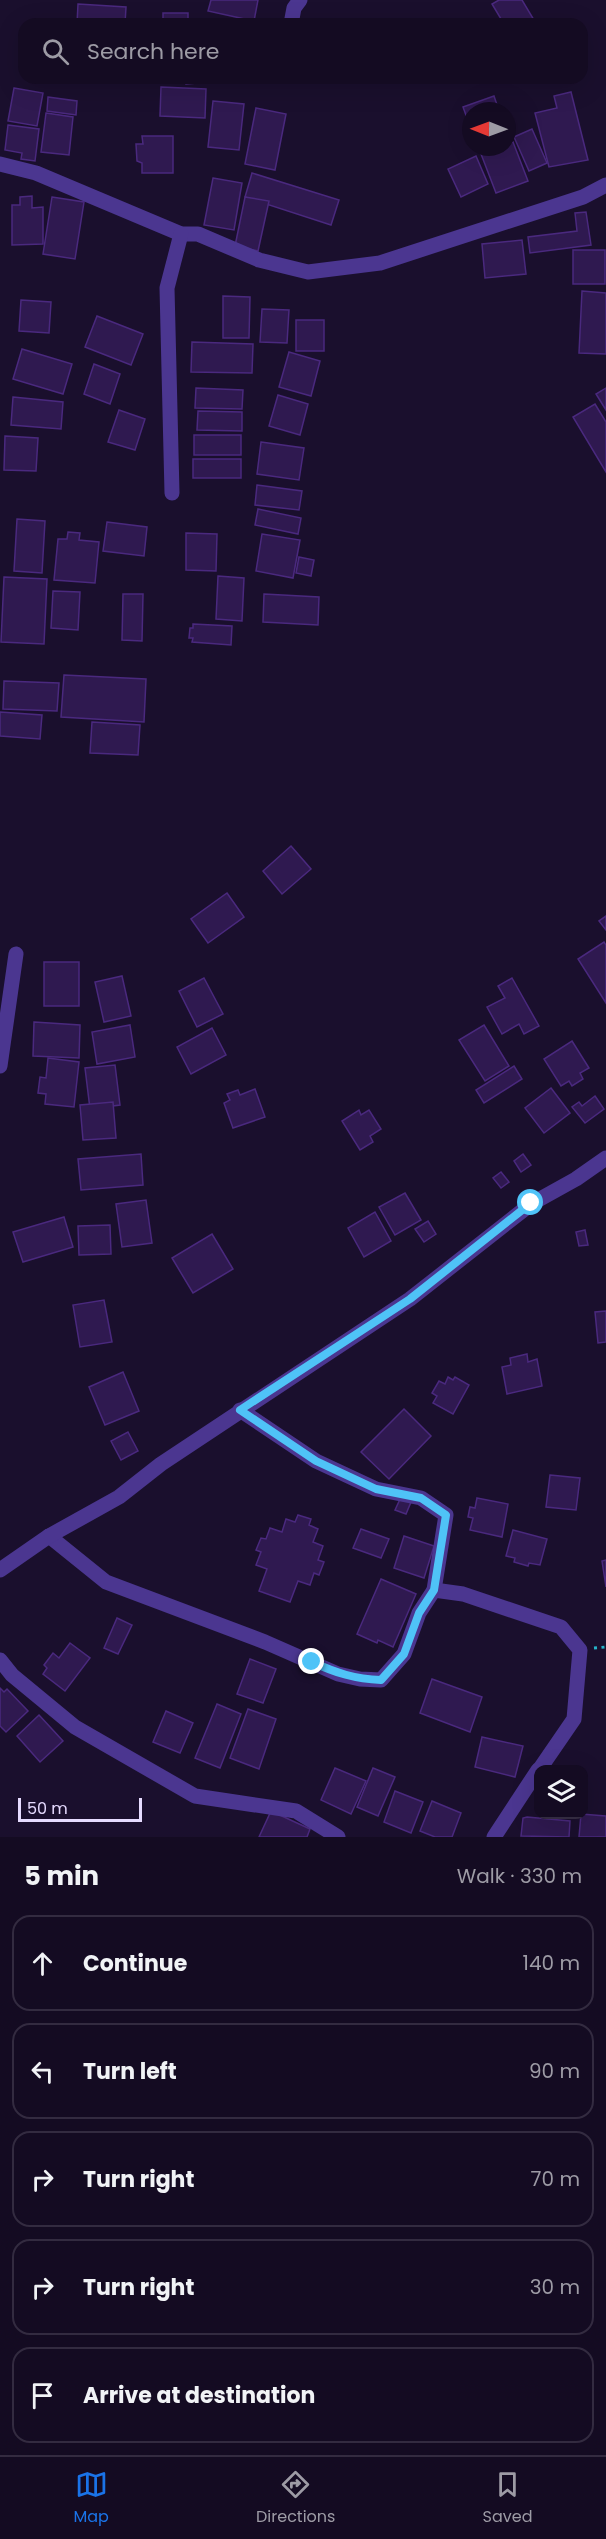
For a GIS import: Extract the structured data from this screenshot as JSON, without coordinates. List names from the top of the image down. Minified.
{"scale_bar":"50 m","north":"left","page":{"search":"Search here","scale":"50 m","heading":["5 min","Walk · 330 m"],"list":[["Continue","140 m"],["Turn left","90 m"],["Turn right","70 m"],["Turn right","30 m"],"Arrive at destination"],"nav":["Map","Directions","Saved"]}}
